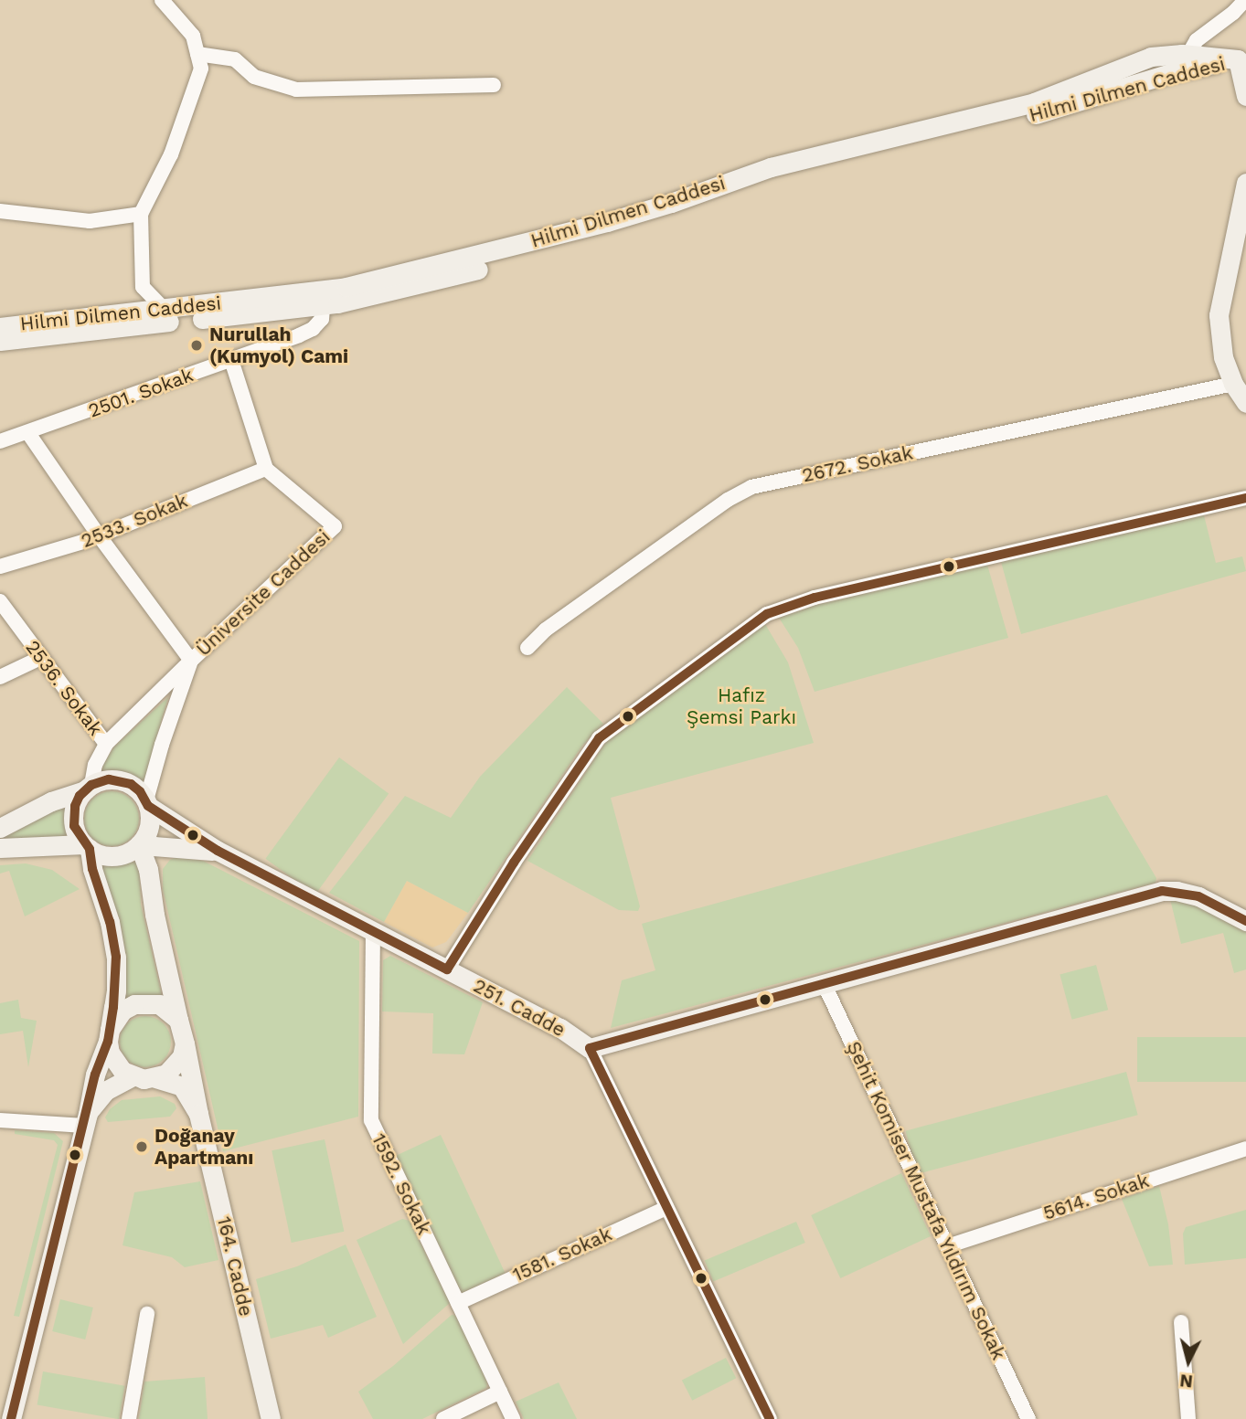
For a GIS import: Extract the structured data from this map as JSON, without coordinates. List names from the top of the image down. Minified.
{"streets":{"street":["Hilmi Dilmen Caddesi","2501. Sokak","2672. Sokak","2533. Sokak","Üniversite Caddesi","2536. Sokak","251. Cadde","1592. Sokak","5614. Sokak","Şehit Komiser Mustafa Yıldırım Sokak","1581. Sokak","164. Cadde"]},"crossings":[["Hilmi Dilmen Caddesi","2501. Sokak"],["2533. Sokak","Üniversite Caddesi"],["Üniversite Caddesi","2536. Sokak"],["Üniversite Caddesi","251. Cadde"],["251. Cadde","1592. Sokak"],["251. Cadde","1581. Sokak"],["1592. Sokak","1581. Sokak"],["5614. Sokak","Şehit Komiser Mustafa Yıldırım Sokak"]],"parks":["Hafız Şemsi Parkı"],"places":["Nurullah (Kumyol) Cami","Doğanay Apartmanı"],"north":"bottom"}
